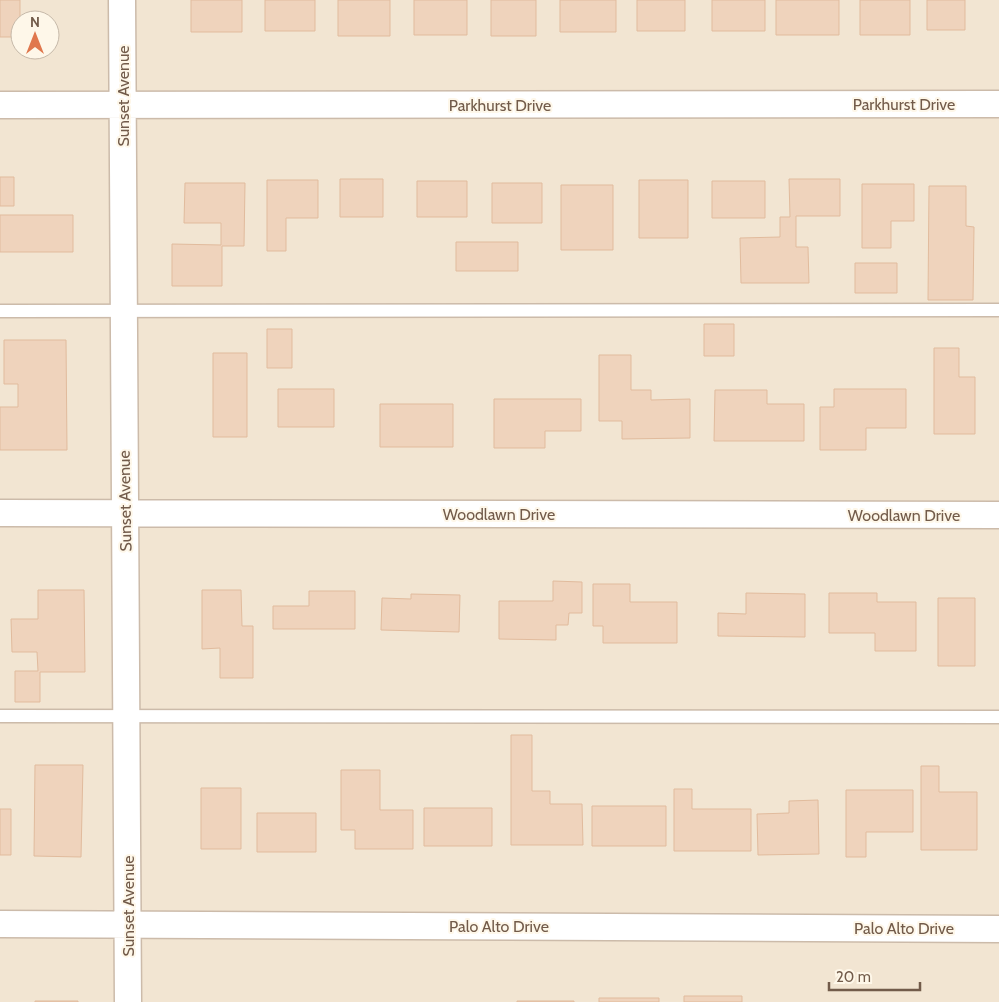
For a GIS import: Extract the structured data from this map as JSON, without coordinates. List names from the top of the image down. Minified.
{"streets":{"street":["Sunset Avenue","Parkhurst Drive","Woodlawn Drive","Palo Alto Drive"]},"crossings":[["Sunset Avenue","Parkhurst Drive"],["Sunset Avenue","Woodlawn Drive"],["Sunset Avenue","Palo Alto Drive"]],"scale_bar":"20 m","north":"top"}
